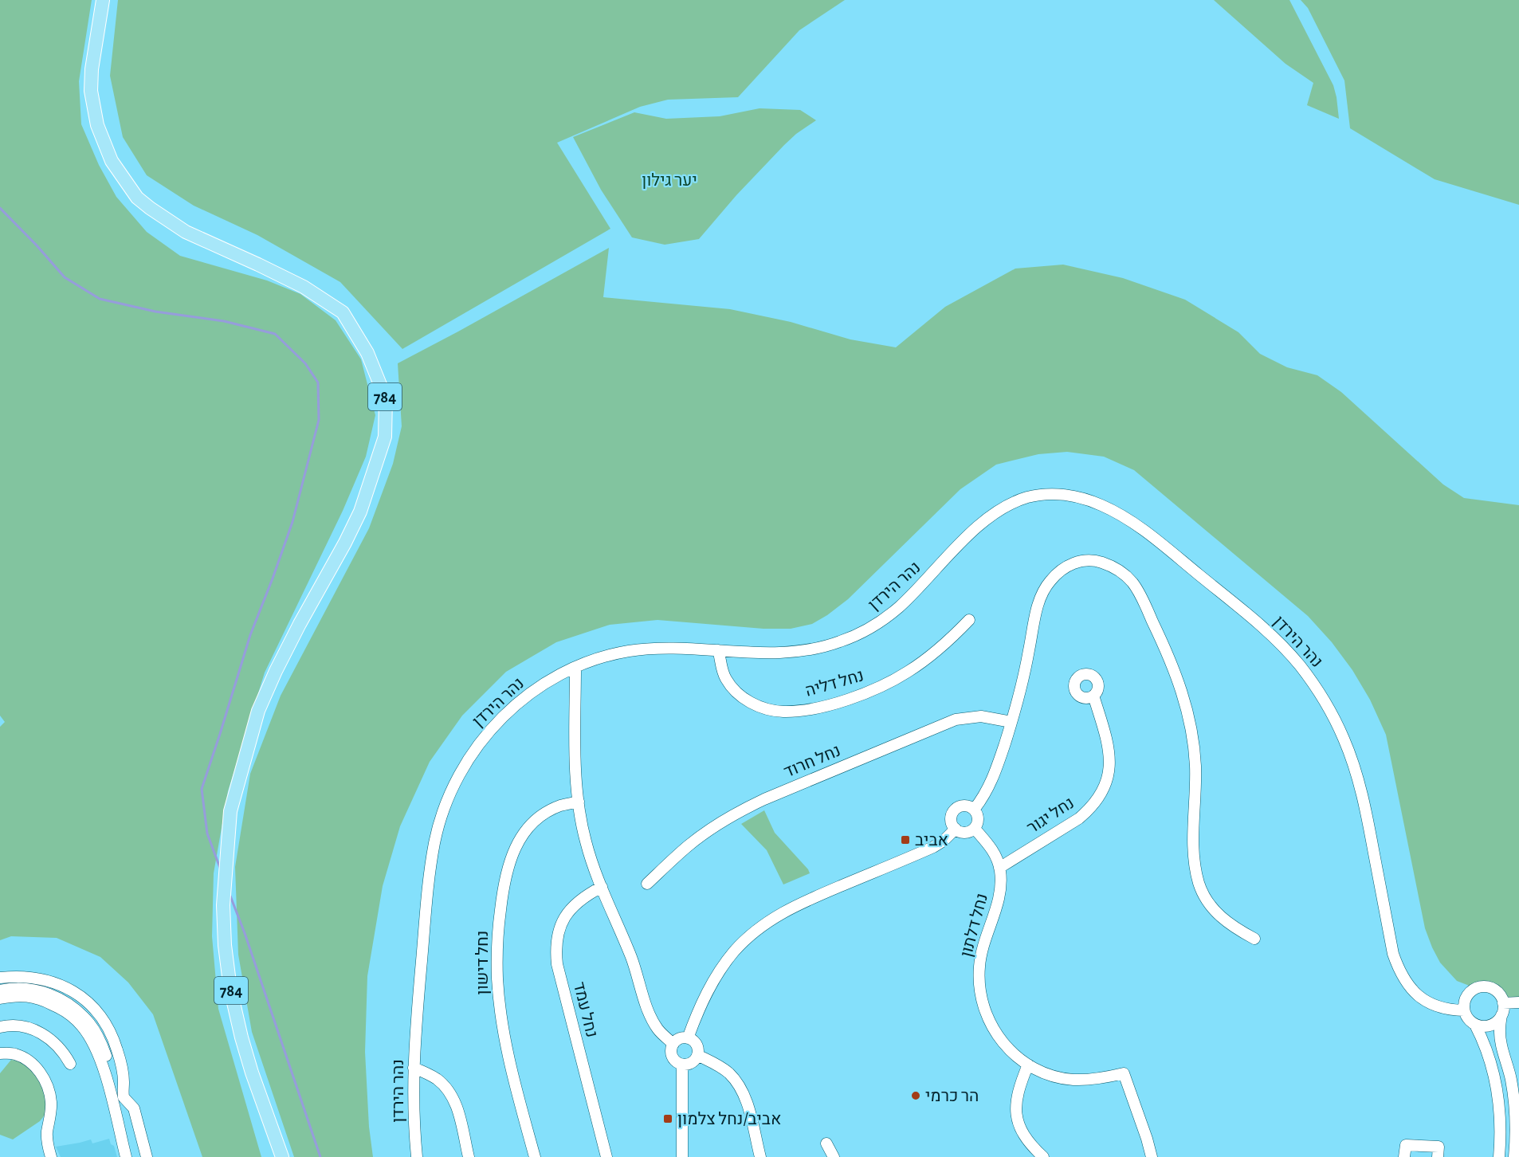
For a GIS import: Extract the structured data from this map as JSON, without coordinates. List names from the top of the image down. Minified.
{"streets":{"main road":["784"],"street":["נהר הירדן","נחל דליה","נחל חרוד","נחל יגור","נחל דלתון","נחל דישון","נחל עמד"]},"crossings":[["נהר הירדן","נחל דליה"],["נחל יגור","נחל דלתון"]],"parks":["יער גילון"],"places":{"transit":["אביב","אביב/נחל צלמון"],"other":["הר כרמי"]}}
